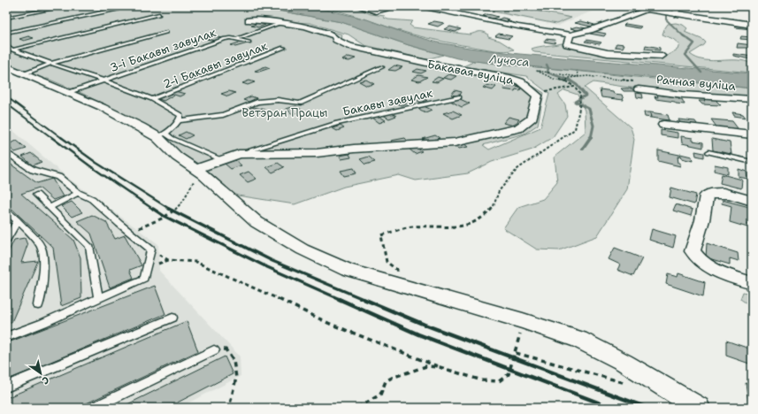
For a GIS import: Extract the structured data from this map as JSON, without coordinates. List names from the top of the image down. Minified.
{"streets":{"street":["Бакавая вуліца","Рачная вуліца"],"lane":["3-і Бакавы завулак","2-і Бакавы завулак","Бакавы завулак"]},"crossings":[["Бакавая вуліца","Бакавы завулак"]],"water":["Лучоса"],"parks":["Ветэран Працы"],"north":"bottom right"}
